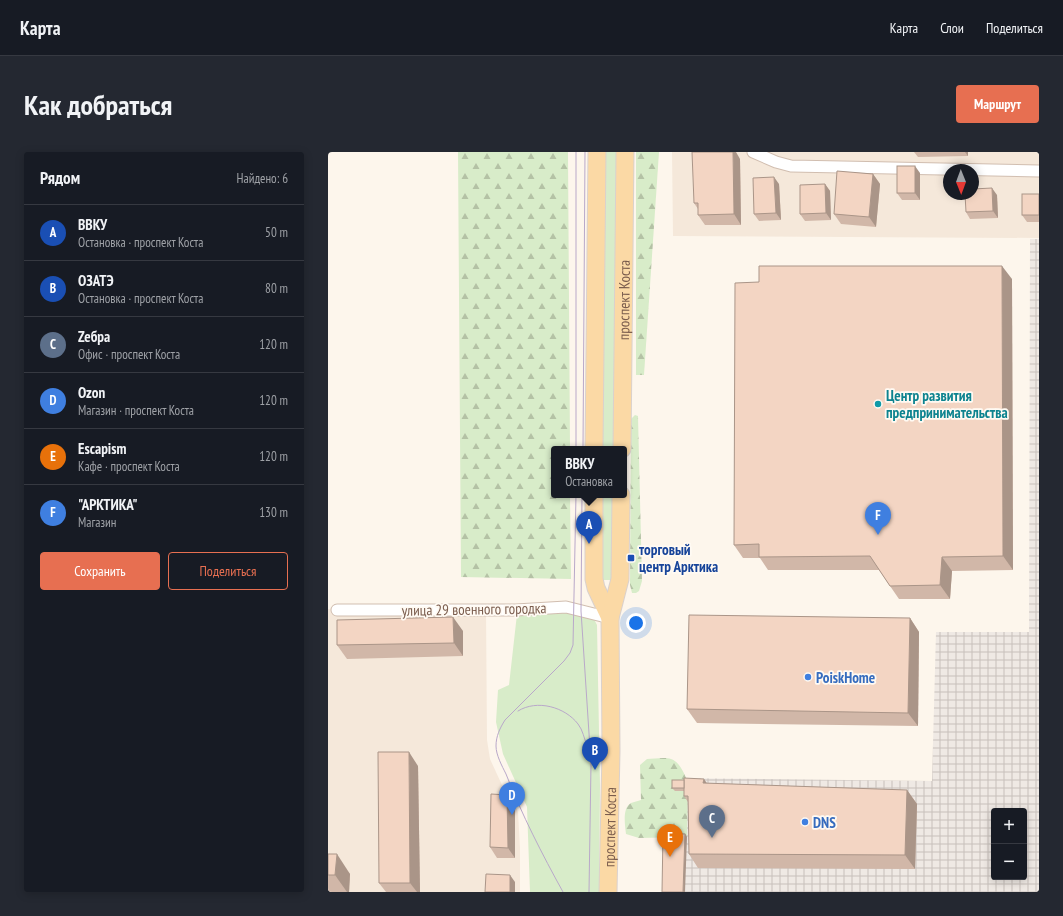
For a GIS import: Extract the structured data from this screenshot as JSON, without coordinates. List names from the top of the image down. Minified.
{"streets":{"main road":["проспект Коста"],"street":["улица 29 военного городка"]},"crossings":[["проспект Коста","улица 29 военного городка"]],"places":{"other":["Центр развития предпринимательства","PoiskHome","DNS"],"transit":["торговый центр Арктика"]},"north":"bottom","page":{"header":"Карта","nav":["Карта","Слои","Поделиться"],"buttons":["Маршрут",["Сохранить","Поделиться"]],"title":"Как добраться","heading":["Рядом","Найдено: 6"],"list":[{"mark":"A","name":"ВВКУ","note":"Остановка · проспект Коста","value":"50 m"},{"mark":"B","name":"ОЗАТЭ","note":"Остановка · проспект Коста","value":"80 m"},{"mark":"C","name":"Zeбра","note":"Офис · проспект Коста","value":"120 m"},{"mark":"D","name":"Ozon","note":"Магазин · проспект Коста","value":"120 m"},{"mark":"E","name":"Escapism","note":"Кафе · проспект Коста","value":"120 m"},{"mark":"F","name":"\"АРКТИКА\"","note":"Магазин","value":"130 m"}],"popup":["ВВКУ","Остановка"],"pins":["F","A","B","D","C","E"],"map_buttons":["+","−"]}}
